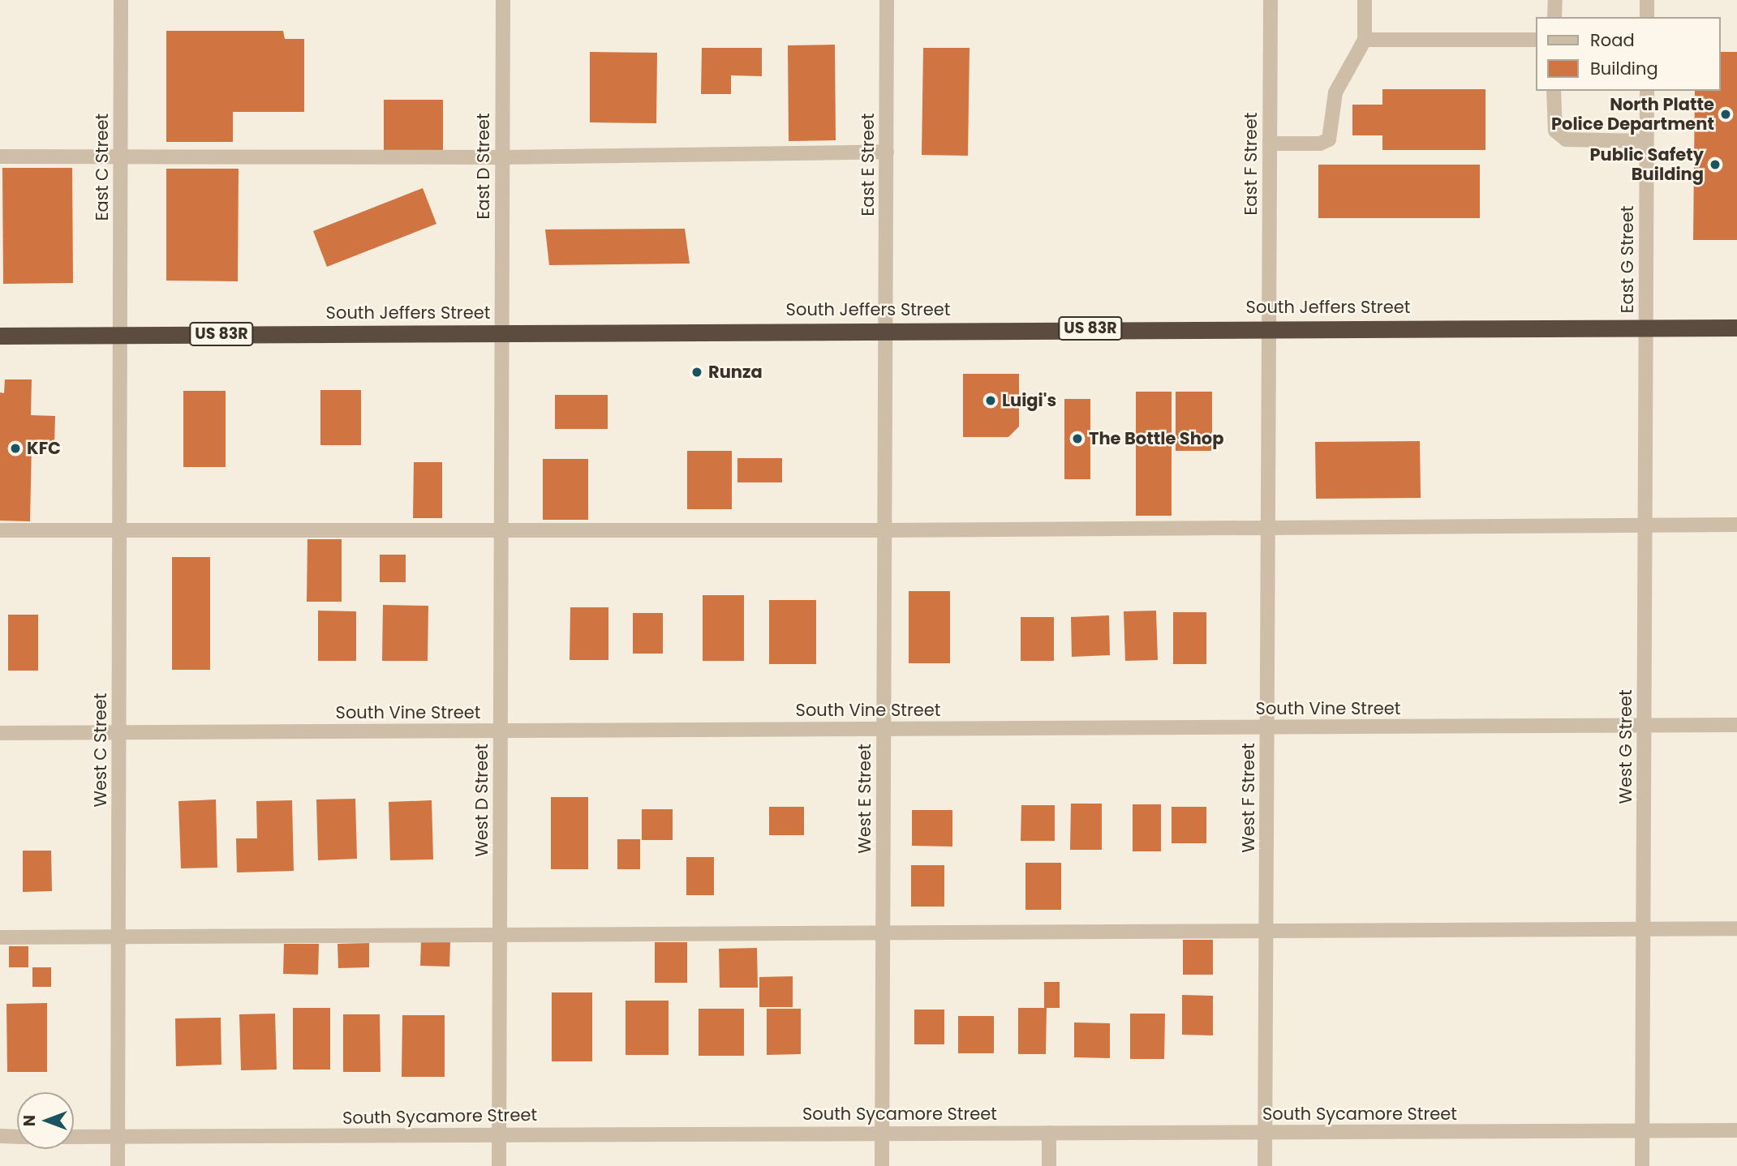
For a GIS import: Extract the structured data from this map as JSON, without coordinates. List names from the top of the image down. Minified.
{"streets":{"highway":["South Jeffers Street","US 83R"],"street":["East F Street","East E Street","East D Street","East C Street","East G Street","South Vine Street","West G Street","West C Street","West F Street","West E Street","West D Street","South Sycamore Street"]},"crossings":[["East F Street","South Jeffers Street"],["East F Street","West F Street"],["East E Street","South Jeffers Street"],["East E Street","West E Street"],["East D Street","South Jeffers Street"],["East D Street","West D Street"],["East C Street","South Jeffers Street"],["East C Street","West C Street"],["East G Street","South Jeffers Street"],["East G Street","West G Street"],["South Jeffers Street","West G Street"],["South Jeffers Street","West C Street"],["South Jeffers Street","West F Street"],["South Jeffers Street","West E Street"],["South Jeffers Street","West D Street"],["South Vine Street","West G Street"],["South Vine Street","West C Street"],["South Vine Street","West F Street"],["South Vine Street","West E Street"],["South Vine Street","West D Street"],["West G Street","South Sycamore Street"],["West C Street","South Sycamore Street"],["West F Street","South Sycamore Street"],["West E Street","South Sycamore Street"],["West D Street","South Sycamore Street"]],"places":["North Platte Police Department","Public Safety Building","Runza","Luigi's","The Bottle Shop","KFC"],"legend":["Road","Building"],"north":"left"}
